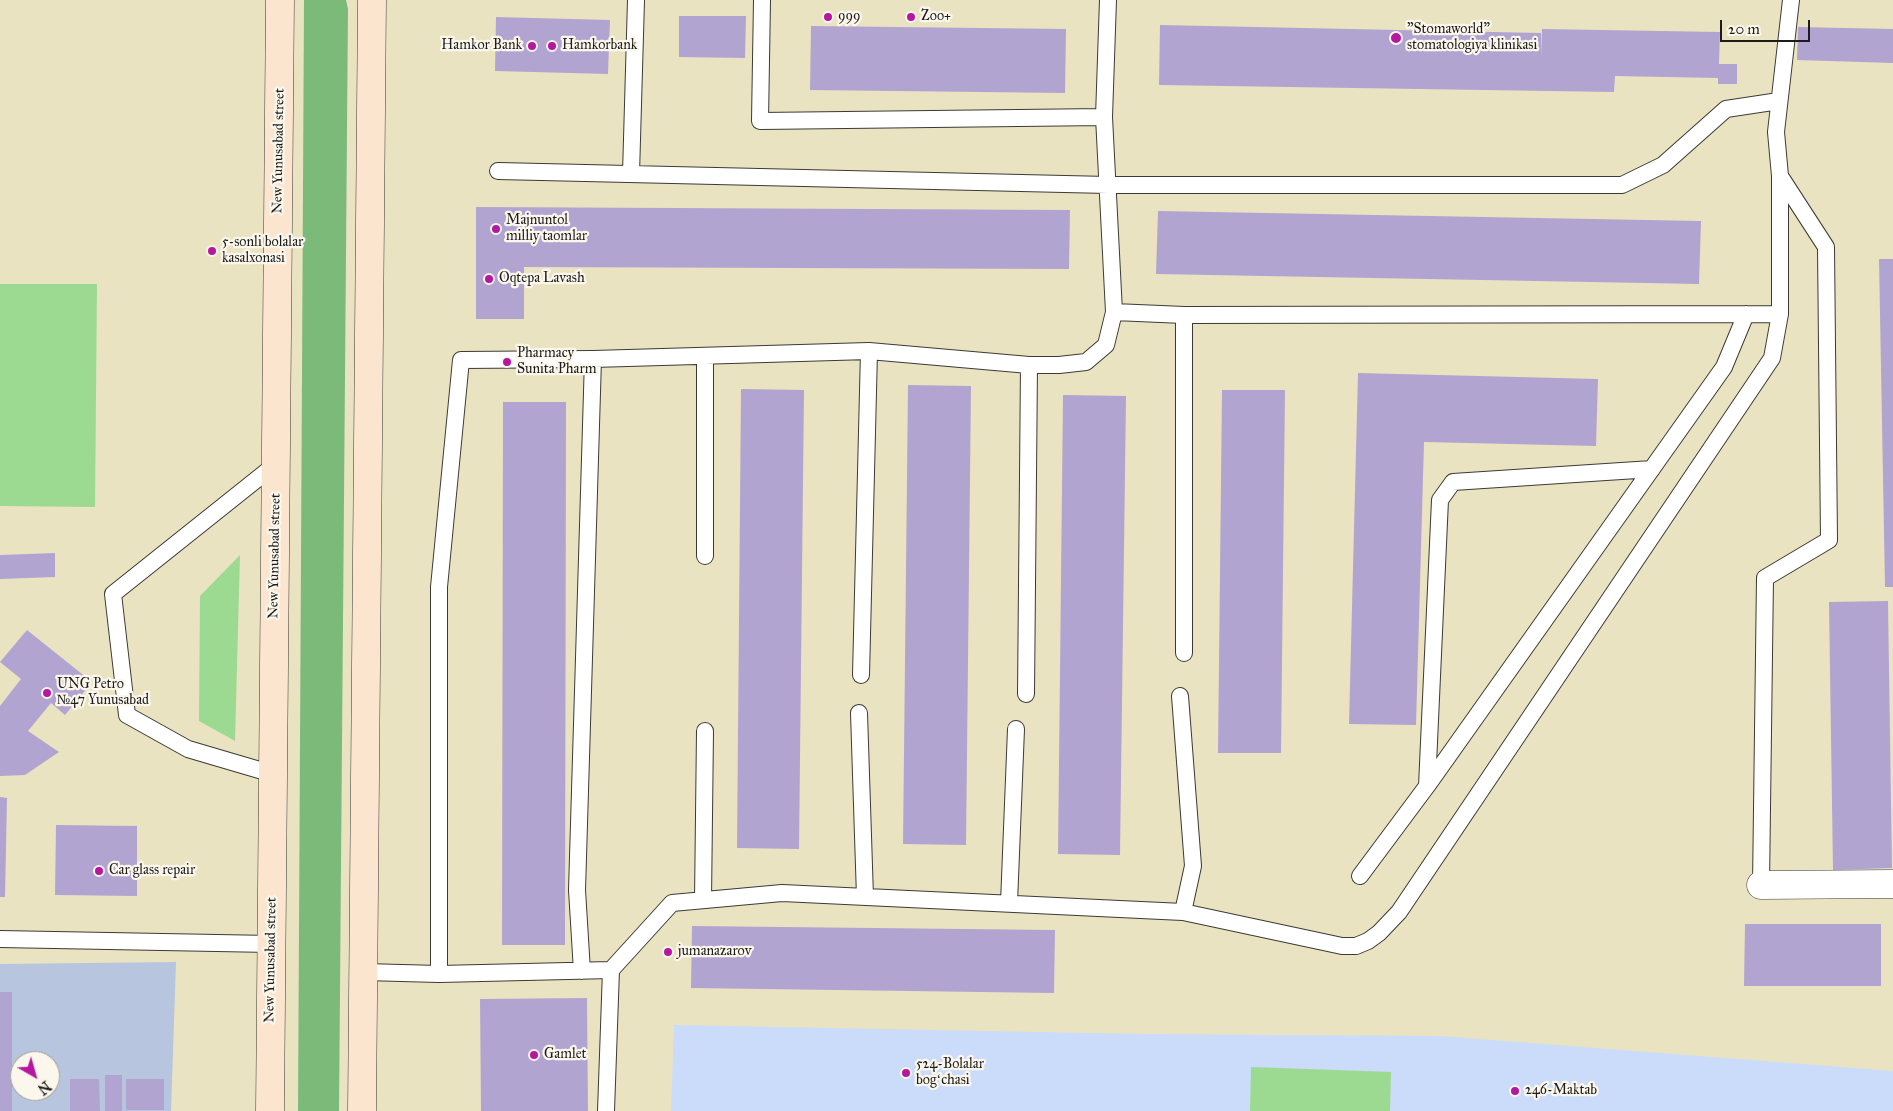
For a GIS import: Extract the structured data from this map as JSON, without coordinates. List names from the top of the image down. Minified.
{"streets":{"main road":["New Yunusabad street"]},"places":["999","Zoo+","\"Stomaworld\" stomatologiya klinikasi","Hamkor Bank","Hamkorbank","Majnuntol milliy taomlar","5-sonli bolalar kasalxonasi","Oqtepa Lavash","Pharmacy Sunita Pharm","UNG Petro №47 Yunusabad","Car glass repair","jumanazarov","Gamlet","524-Bolalar bogʻchasi","246-Maktab"],"scale_bar":"20 m","north":"bottom right"}
